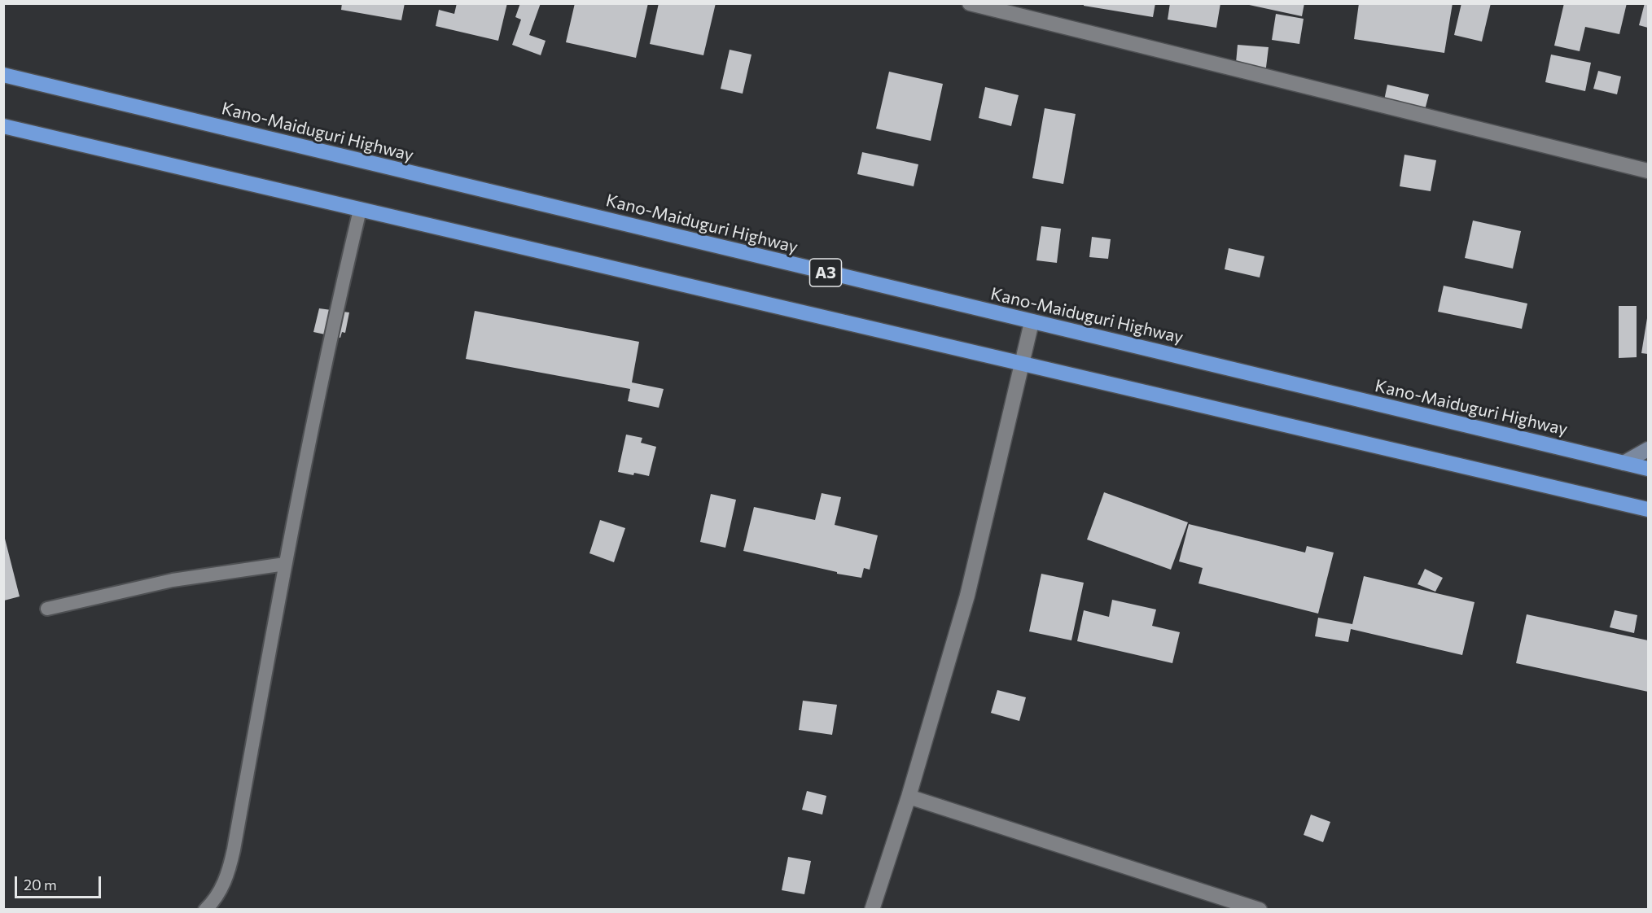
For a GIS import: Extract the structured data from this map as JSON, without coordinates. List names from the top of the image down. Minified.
{"streets":{"highway":["Kano-Maiduguri Highway","A3"]},"scale_bar":"20 m"}
